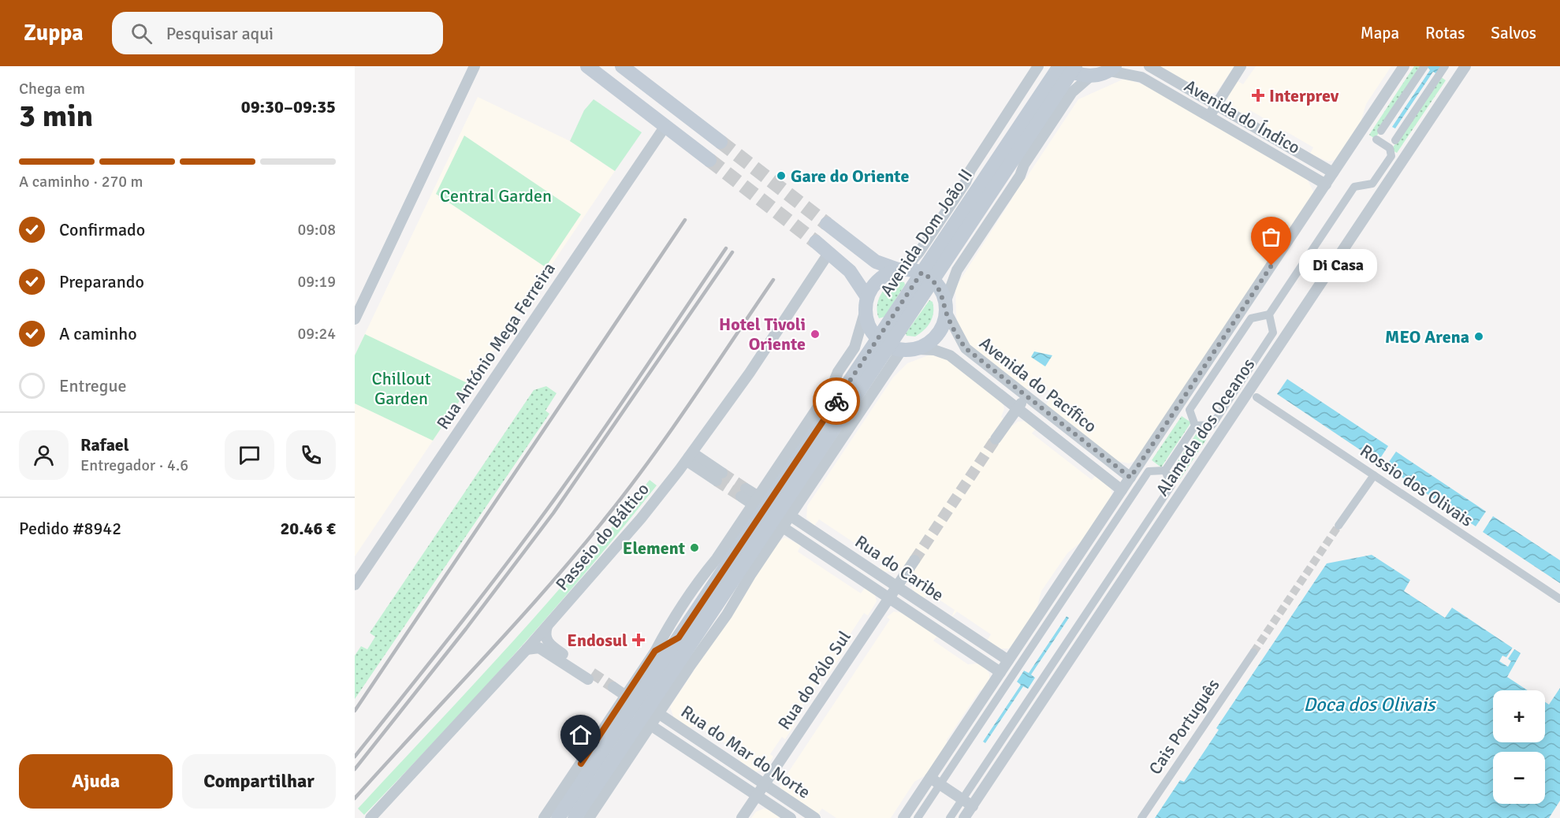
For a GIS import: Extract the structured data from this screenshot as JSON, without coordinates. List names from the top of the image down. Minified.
{"streets":{"main road":["Avenida Dom João II"],"street":["Avenida do Índico","Rua António Mega Ferreira","Avenida do Pacífico","Alameda dos Oceanos","Rossio dos Olivais","Passeio do Báltico","Rua do Caribe","Rua do Pólo Sul","Cais Português","Rua do Mar do Norte"]},"crossings":[["Avenida do Índico","Alameda dos Oceanos"],["Avenida Dom João II","Rua do Caribe"],["Avenida Dom João II","Rua do Mar do Norte"],["Avenida do Pacífico","Alameda dos Oceanos"],["Alameda dos Oceanos","Rua do Caribe"],["Rua do Caribe","Rua do Pólo Sul"],["Rua do Pólo Sul","Rua do Mar do Norte"]],"water":["Doca dos Olivais"],"parks":["Central Garden","Chillout Garden"],"places":{"health":["Interprev","Endosul"],"other":["Gare do Oriente","Di Casa","Hotel Tivoli Oriente","MEO Arena","Element"]},"page":{"header":"Zuppa","search":"Pesquisar aqui","nav":["Mapa","Rotas","Salvos"],"heading":["3 min","Chega em","09:30–09:35"],"panel":["Rafael","Entregador · 4.6","Pedido #8942","20.46 €"],"bar":"A caminho · 270 m","list":[["Confirmado","09:08"],["Preparando","09:19"],["A caminho","09:24"],"Entregue"],"bubble":"Di Casa","map_buttons":["+","−"],"buttons":["Ajuda","Compartilhar"]}}
